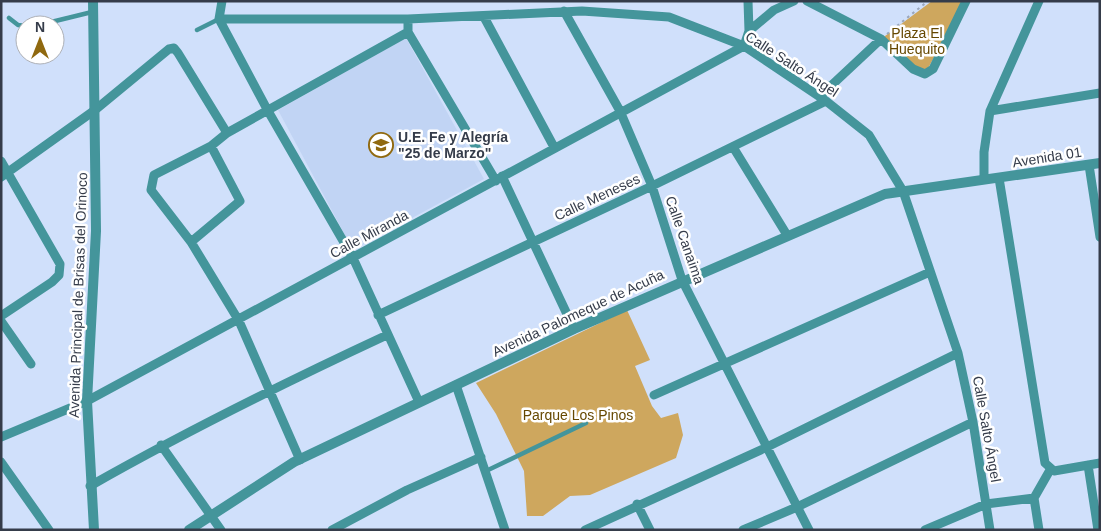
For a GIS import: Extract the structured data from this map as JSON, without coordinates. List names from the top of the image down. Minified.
{"streets":{"street":["Calle Salto Ángel","Avenida 01","Calle Meneses","Calle Miranda","Calle Canaima","Avenida Principal de Brisas del Orinoco","Avenida Palomeque de Acuña"]},"crossings":[["Calle Salto Ángel","Calle Meneses"],["Calle Salto Ángel","Calle Miranda"],["Calle Salto Ángel","Calle Canaima"],["Calle Salto Ángel","Avenida Palomeque de Acuña"],["Avenida 01","Avenida Palomeque de Acuña"],["Calle Meneses","Calle Canaima"],["Calle Miranda","Calle Canaima"],["Calle Miranda","Avenida Principal de Brisas del Orinoco"],["Calle Canaima","Avenida Palomeque de Acuña"]],"parks":["Plaza El Huequito","Parque Los Pinos"],"places":{"school or university":["U.E. Fe y Alegría \"25 de Marzo\""]},"north":"top"}
